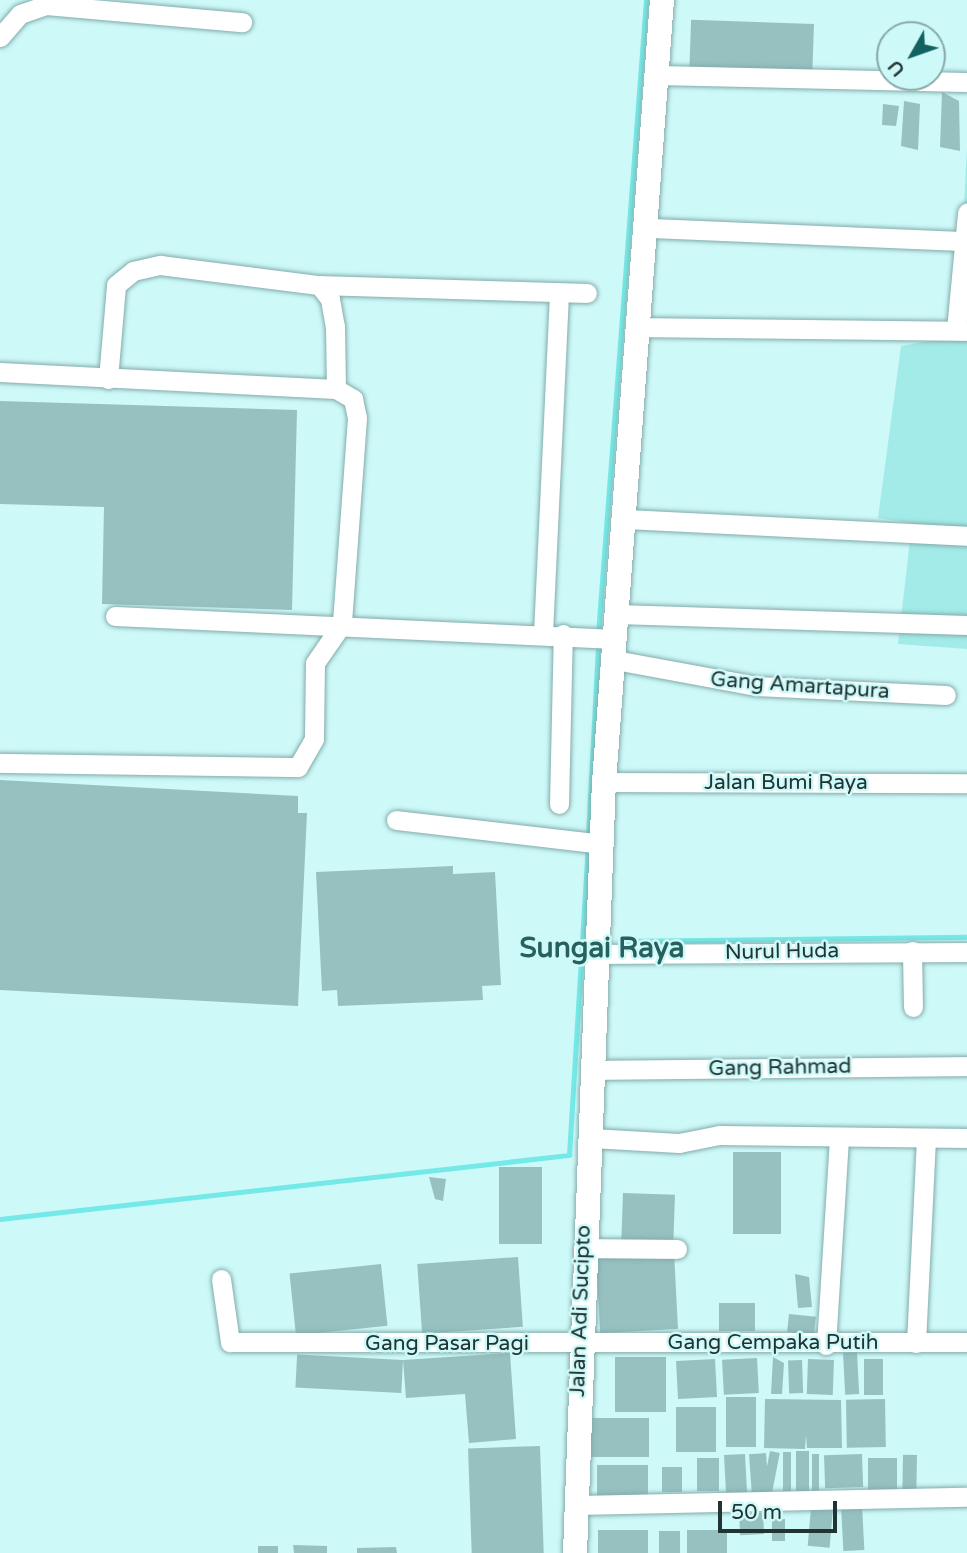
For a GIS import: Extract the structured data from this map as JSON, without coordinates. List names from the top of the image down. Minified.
{"streets":{"main road":["Jalan Adi Sucipto"],"street":["Gang Amartapura","Jalan Bumi Raya","Nurul Huda","Gang Rahmad","Gang Cempaka Putih","Gang Pasar Pagi"]},"crossings":[["Gang Amartapura","Jalan Adi Sucipto"],["Jalan Bumi Raya","Jalan Adi Sucipto"],["Nurul Huda","Jalan Adi Sucipto"],["Gang Rahmad","Jalan Adi Sucipto"],["Jalan Adi Sucipto","Gang Cempaka Putih"],["Jalan Adi Sucipto","Gang Pasar Pagi"],["Gang Cempaka Putih","Gang Pasar Pagi"]],"districts":["Sungai Raya"],"scale_bar":"50 m","north":"bottom left"}
